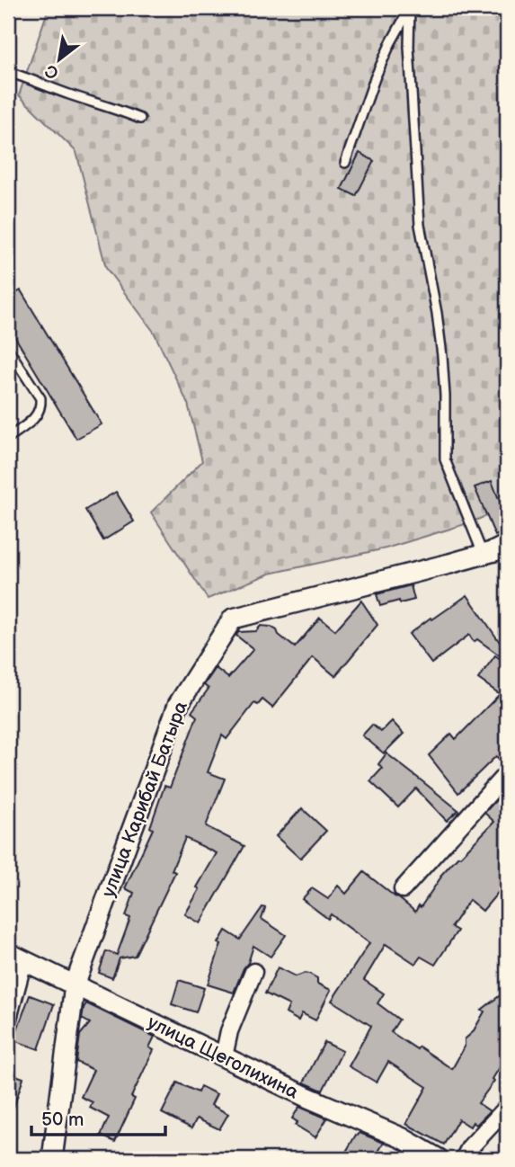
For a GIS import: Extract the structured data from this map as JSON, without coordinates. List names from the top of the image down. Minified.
{"streets":{"street":["улица Карибай Батыра","улица Щеголихина"]},"crossings":[["улица Карибай Батыра","улица Щеголихина"]],"scale_bar":"50 m","north":"bottom left"}
